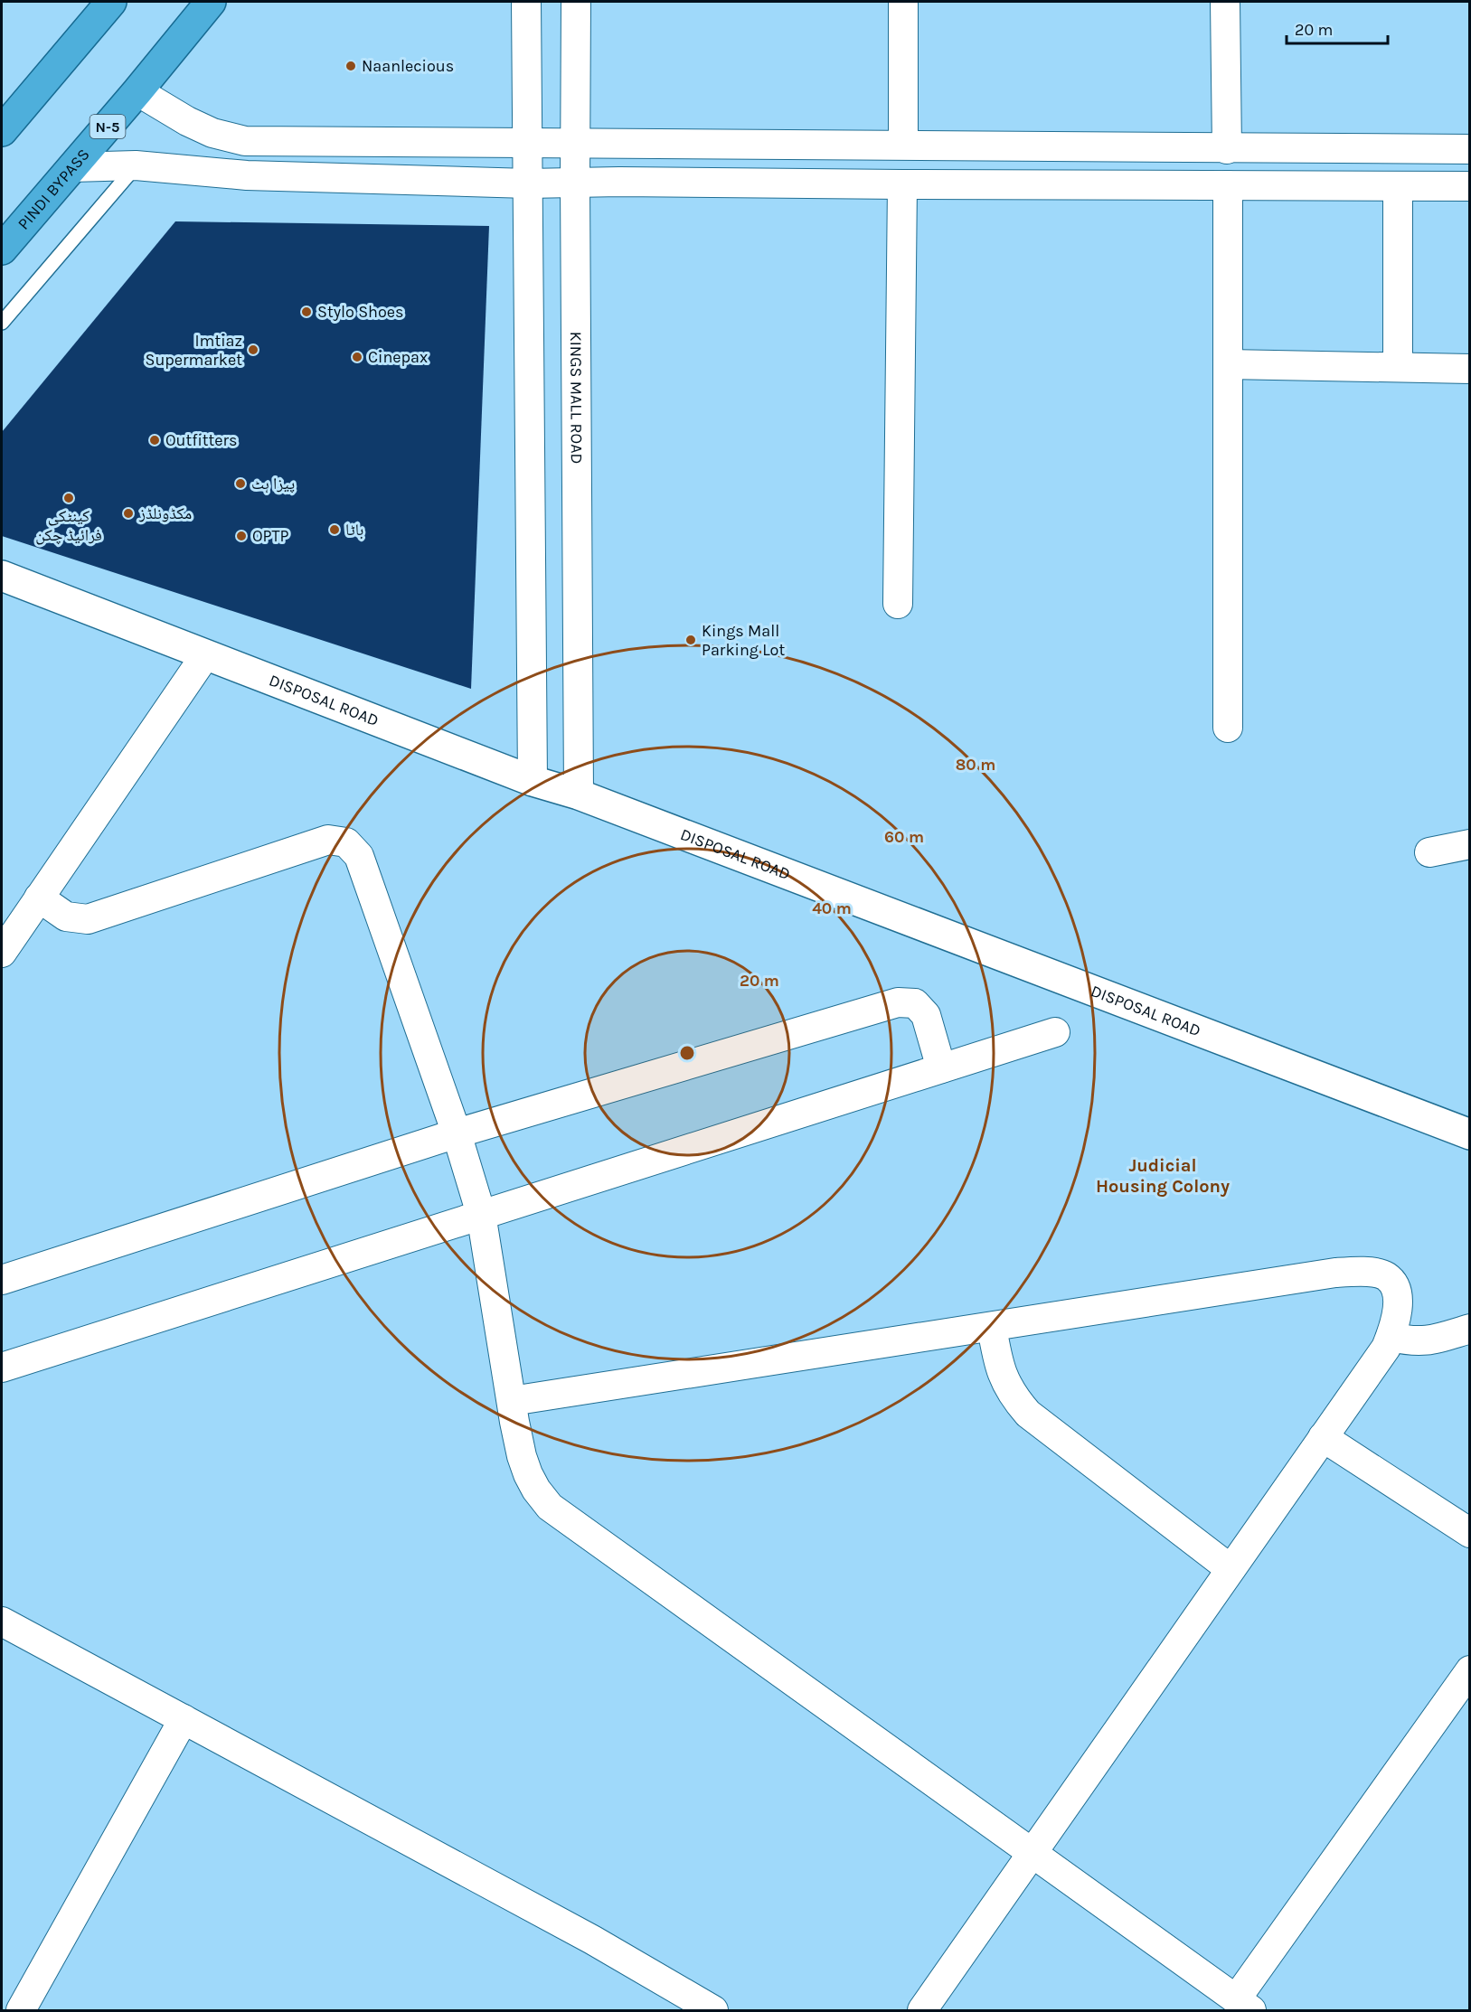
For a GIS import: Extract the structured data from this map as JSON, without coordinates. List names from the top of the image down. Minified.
{"streets":{"highway":["N-5","PINDI BYPASS"],"street":["KINGS MALL ROAD","DISPOSAL ROAD"]},"crossings":[["KINGS MALL ROAD","DISPOSAL ROAD"]],"districts":["Judicial Housing Colony"],"places":["Naanlecious","Stylo Shoes","Imtiaz Supermarket","Cinepax","Outfitters","پیزا ہٹ","کینٹکی فرائیڈ چکن","مکڈونلڈز","باٹا","OPTP","Kings Mall Parking Lot"],"scale_bar":"20 m","rings":["80 m","60 m","40 m","20 m"]}
